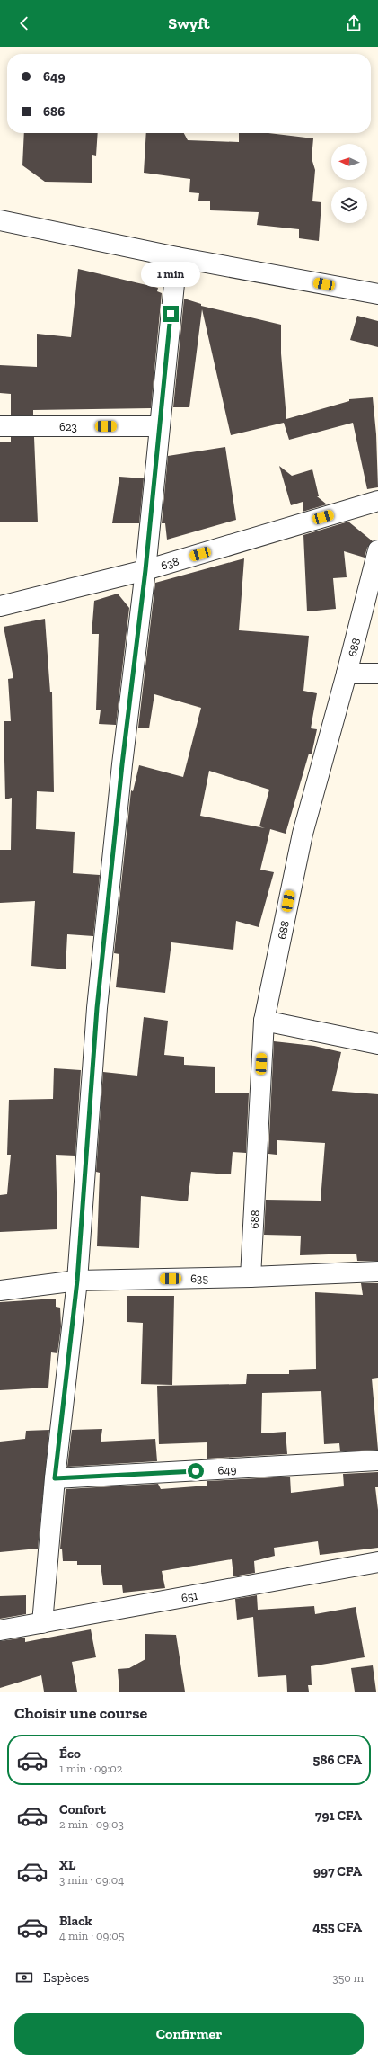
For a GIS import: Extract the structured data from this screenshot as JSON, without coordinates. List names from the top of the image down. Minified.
{"streets":{"street":["623","638","688","635","649","651"]},"crossings":[["688","635"]],"north":"left","page":{"header":"Swyft","banner":["649","686"],"bubble":"1 min","heading":"Choisir une course","list":[{"name":"Éco","note":"1 min · 09:02","value":"586 CFA"},{"name":"Confort","note":"2 min · 09:03","value":"791 CFA"},{"name":"XL","note":"3 min · 09:04","value":"997 CFA"},{"name":"Black","note":"4 min · 09:05","value":"455 CFA"}],"pay":["Espèces","350 m"],"buttons":"Confirmer"}}
